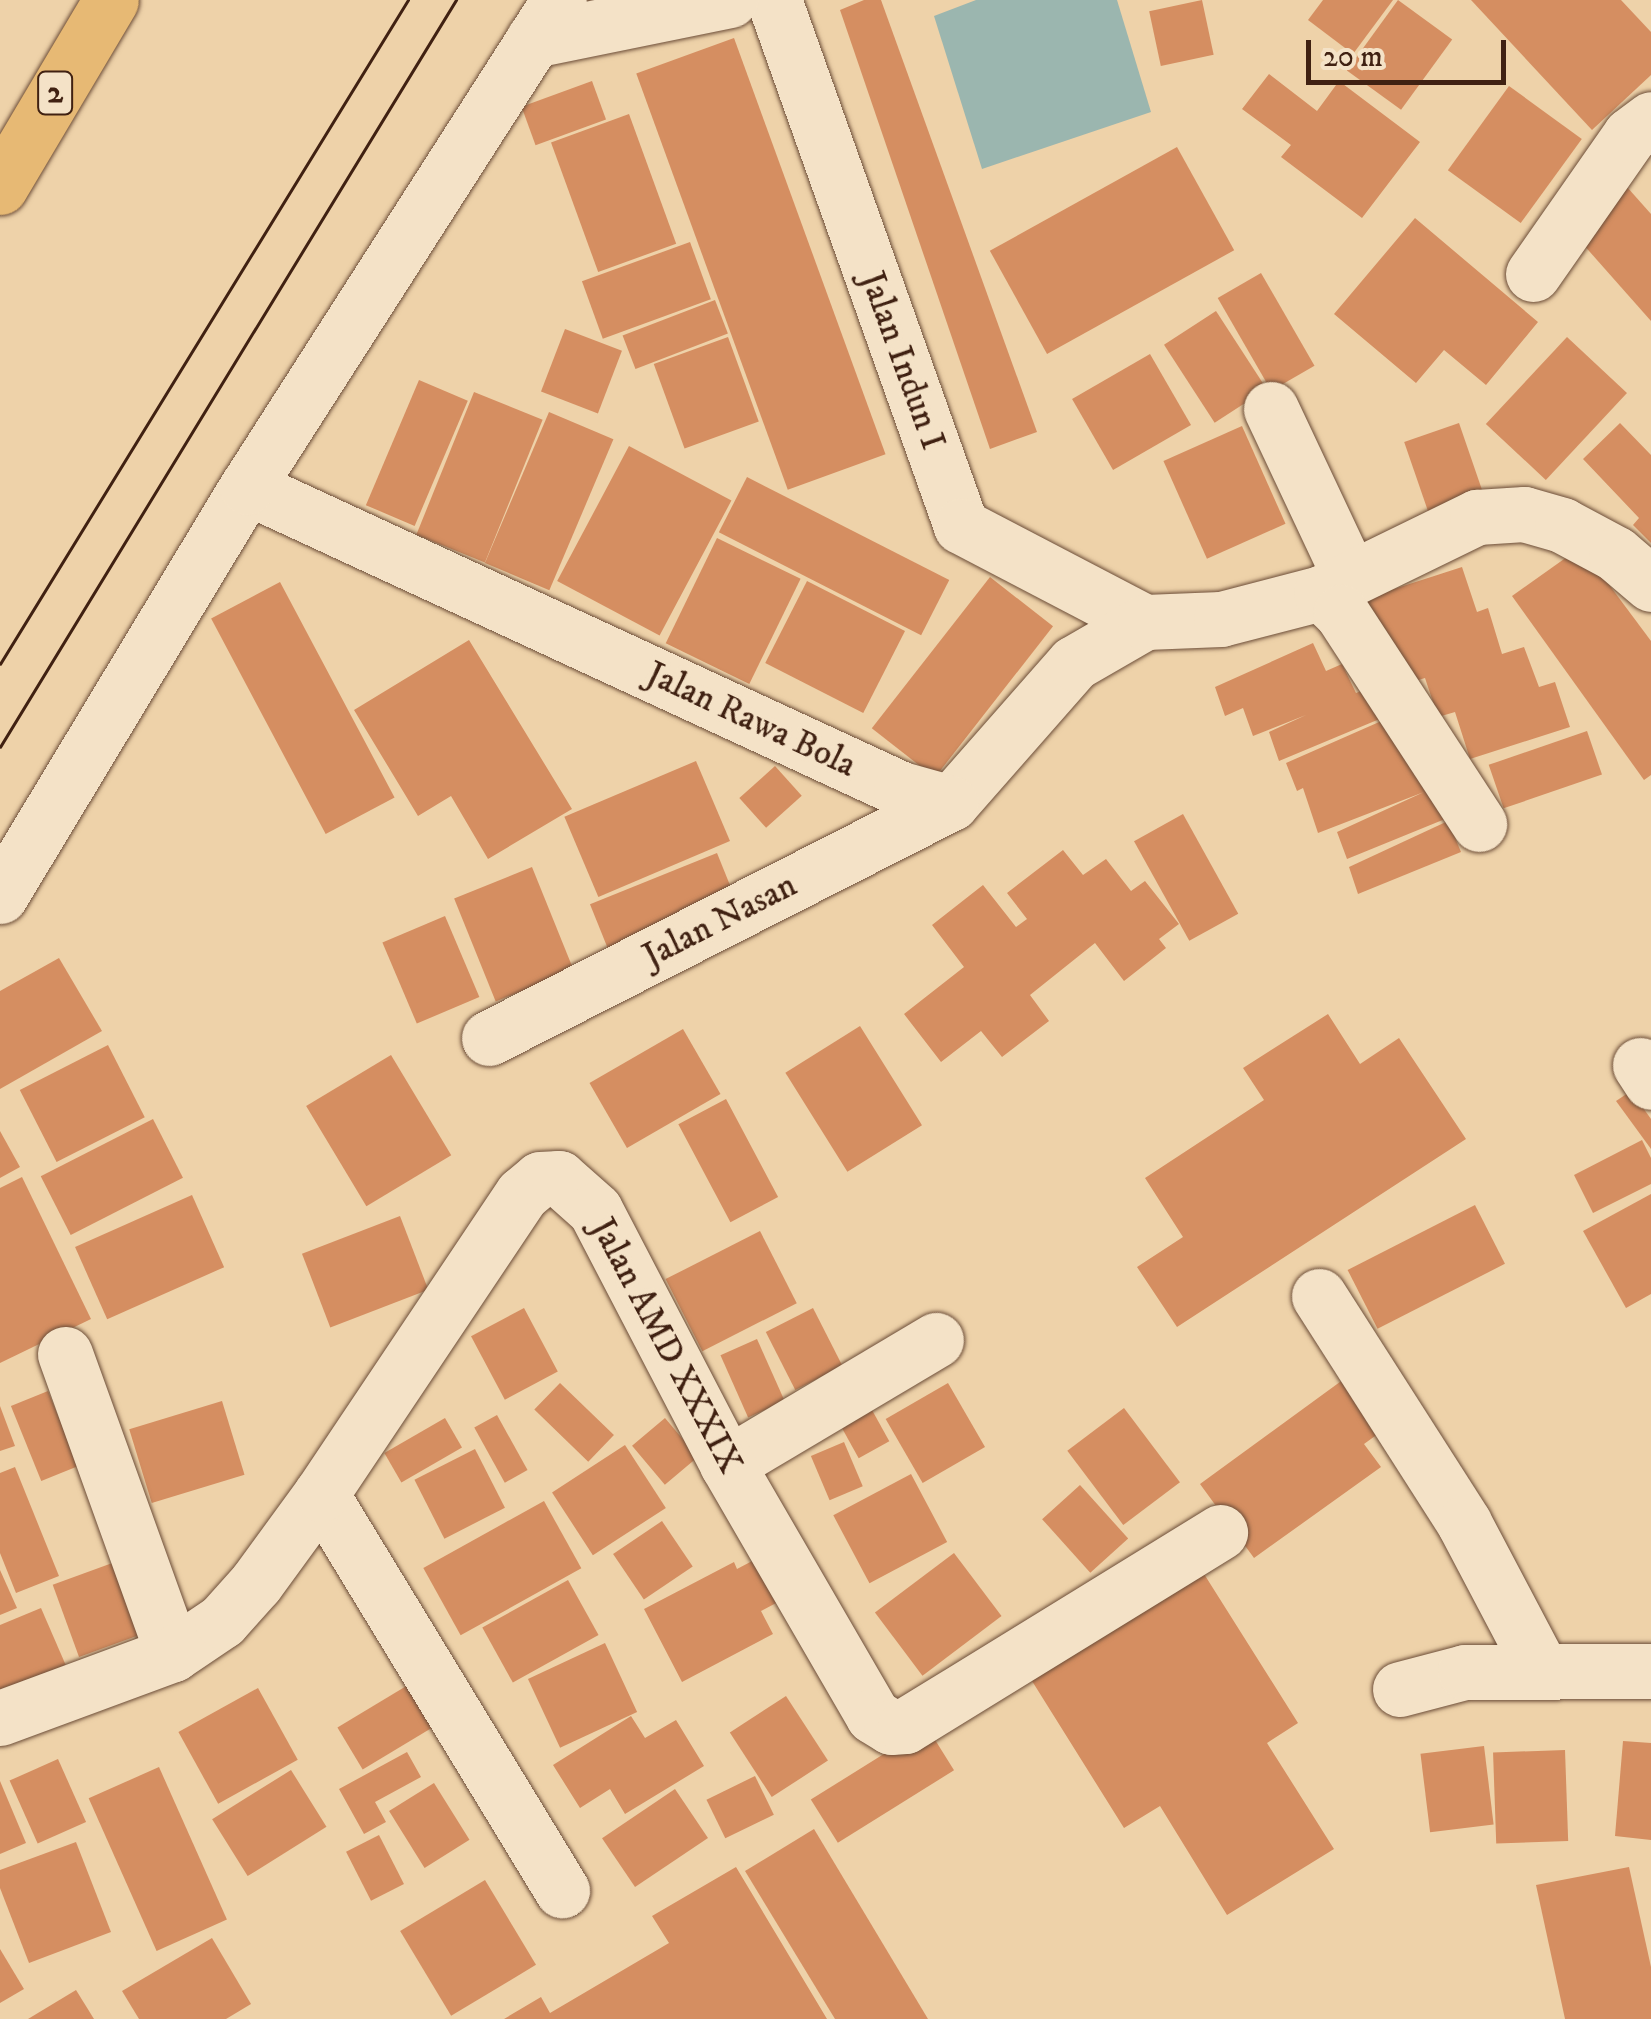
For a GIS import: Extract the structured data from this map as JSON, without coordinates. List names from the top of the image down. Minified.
{"streets":{"highway":["2"],"street":["Jalan Indun I","Jalan Rawa Bola","Jalan Nasan","Jalan AMD XXXIX"]},"crossings":[["Jalan Rawa Bola","Jalan Nasan"]],"scale_bar":"20 m"}
